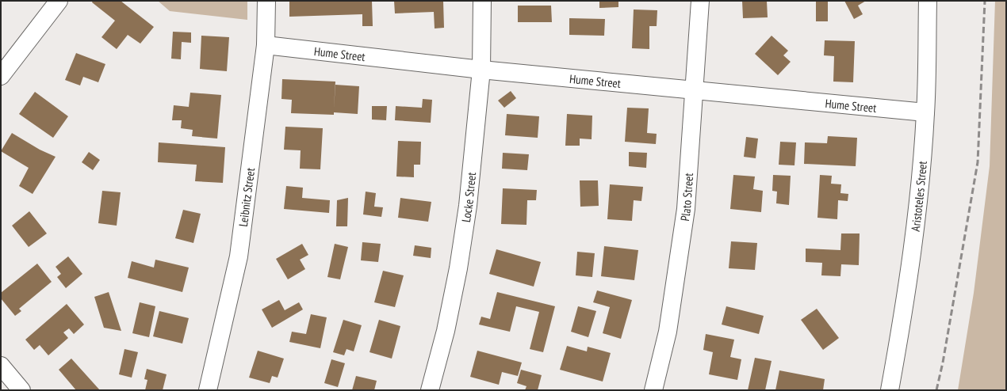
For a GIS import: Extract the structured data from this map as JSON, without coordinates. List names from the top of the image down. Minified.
{"streets":{"street":["Hume Street","Aristoteles Street","Leibnitz Street","Locke Street","Plato Street"]},"crossings":[["Hume Street","Aristoteles Street"],["Hume Street","Leibnitz Street"],["Hume Street","Locke Street"],["Hume Street","Plato Street"]]}
